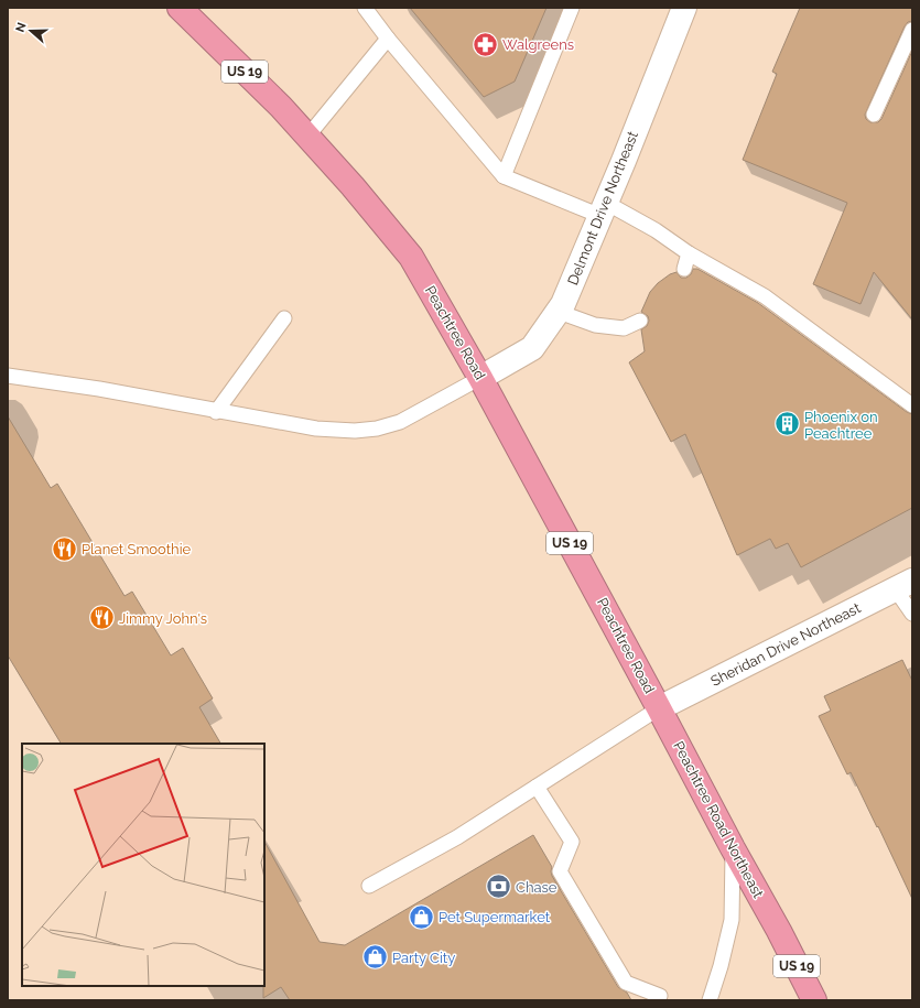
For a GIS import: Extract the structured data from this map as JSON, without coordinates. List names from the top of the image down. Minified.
{"streets":{"highway":["US 19","Peachtree Road","Peachtree Road Northeast"],"street":["Delmont Drive Northeast","Sheridan Drive Northeast"]},"crossings":[["Delmont Drive Northeast","Peachtree Road"],["Peachtree Road","Sheridan Drive Northeast"],["Peachtree Road","Peachtree Road Northeast"],["Sheridan Drive Northeast","Peachtree Road Northeast"]],"places":{"pharmacy":["Walgreens"],"building":["Phoenix on Peachtree"],"restaurant":["Planet Smoothie","Jimmy John's"],"bank":["Chase"],"shop":["Pet Supermarket","Party City"]},"north":"left"}
